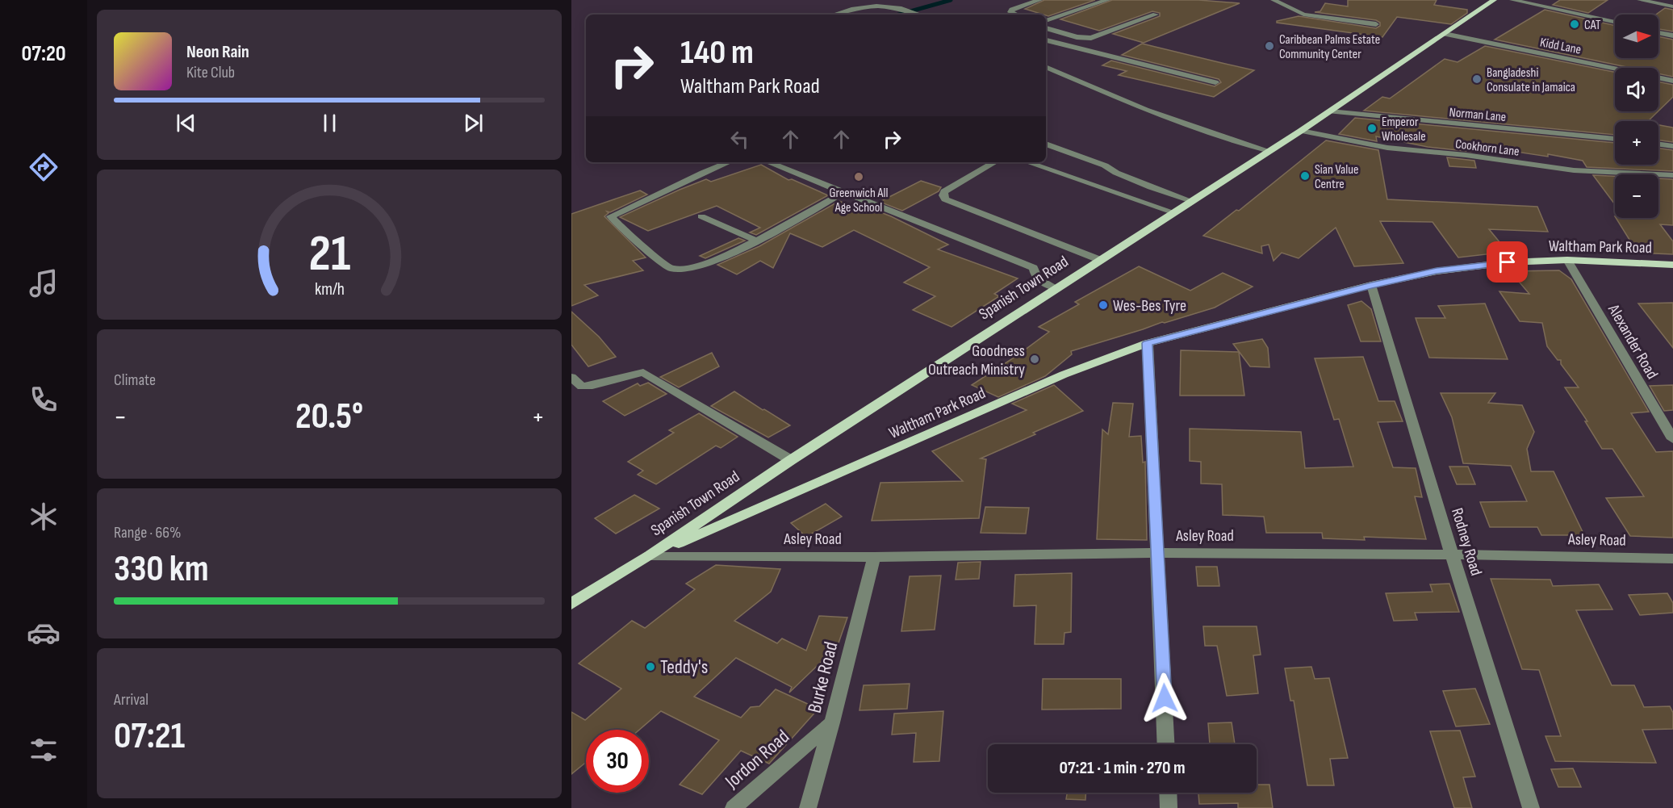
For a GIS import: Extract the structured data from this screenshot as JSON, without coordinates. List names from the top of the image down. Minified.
{"streets":{"main road":["Waltham Park Road","Spanish Town Road"],"street":["Kidd Lane","Norman Lane","Cookhorn Lane","Alexander Road","Asley Road","Rodney Road","Burke Road","Jordon Road"]},"crossings":[["Kidd Lane","Spanish Town Road"],["Norman Lane","Spanish Town Road"],["Cookhorn Lane","Spanish Town Road"],["Waltham Park Road","Spanish Town Road"],["Waltham Park Road","Alexander Road"],["Waltham Park Road","Asley Road"],["Waltham Park Road","Rodney Road"],["Spanish Town Road","Asley Road"],["Asley Road","Rodney Road"],["Asley Road","Burke Road"],["Burke Road","Jordon Road"]],"places":["CAT","Caribbean Palms Estate Community Center","Bangladeshi Consulate in Jamaica","Emperor Wholesale","Sian Value Centre","Greenwich All Age School","Wes-Bes Tyre","Goodness Outreach Ministry","Teddy's"],"north":"right","page":{"tabs":"07:20","map_buttons":["+","−"],"turn":["140 m","Waltham Park Road"],"song":["Neon Rain","Kite Club"],"tile":["Climate",["Range · 66%","330 km"],["Arrival","07:21"]],"heat":["−","20.5°","+"],"limit":"30","trip":"07:21 · 1 min · 270 m","gauge":["21","km/h"]}}
